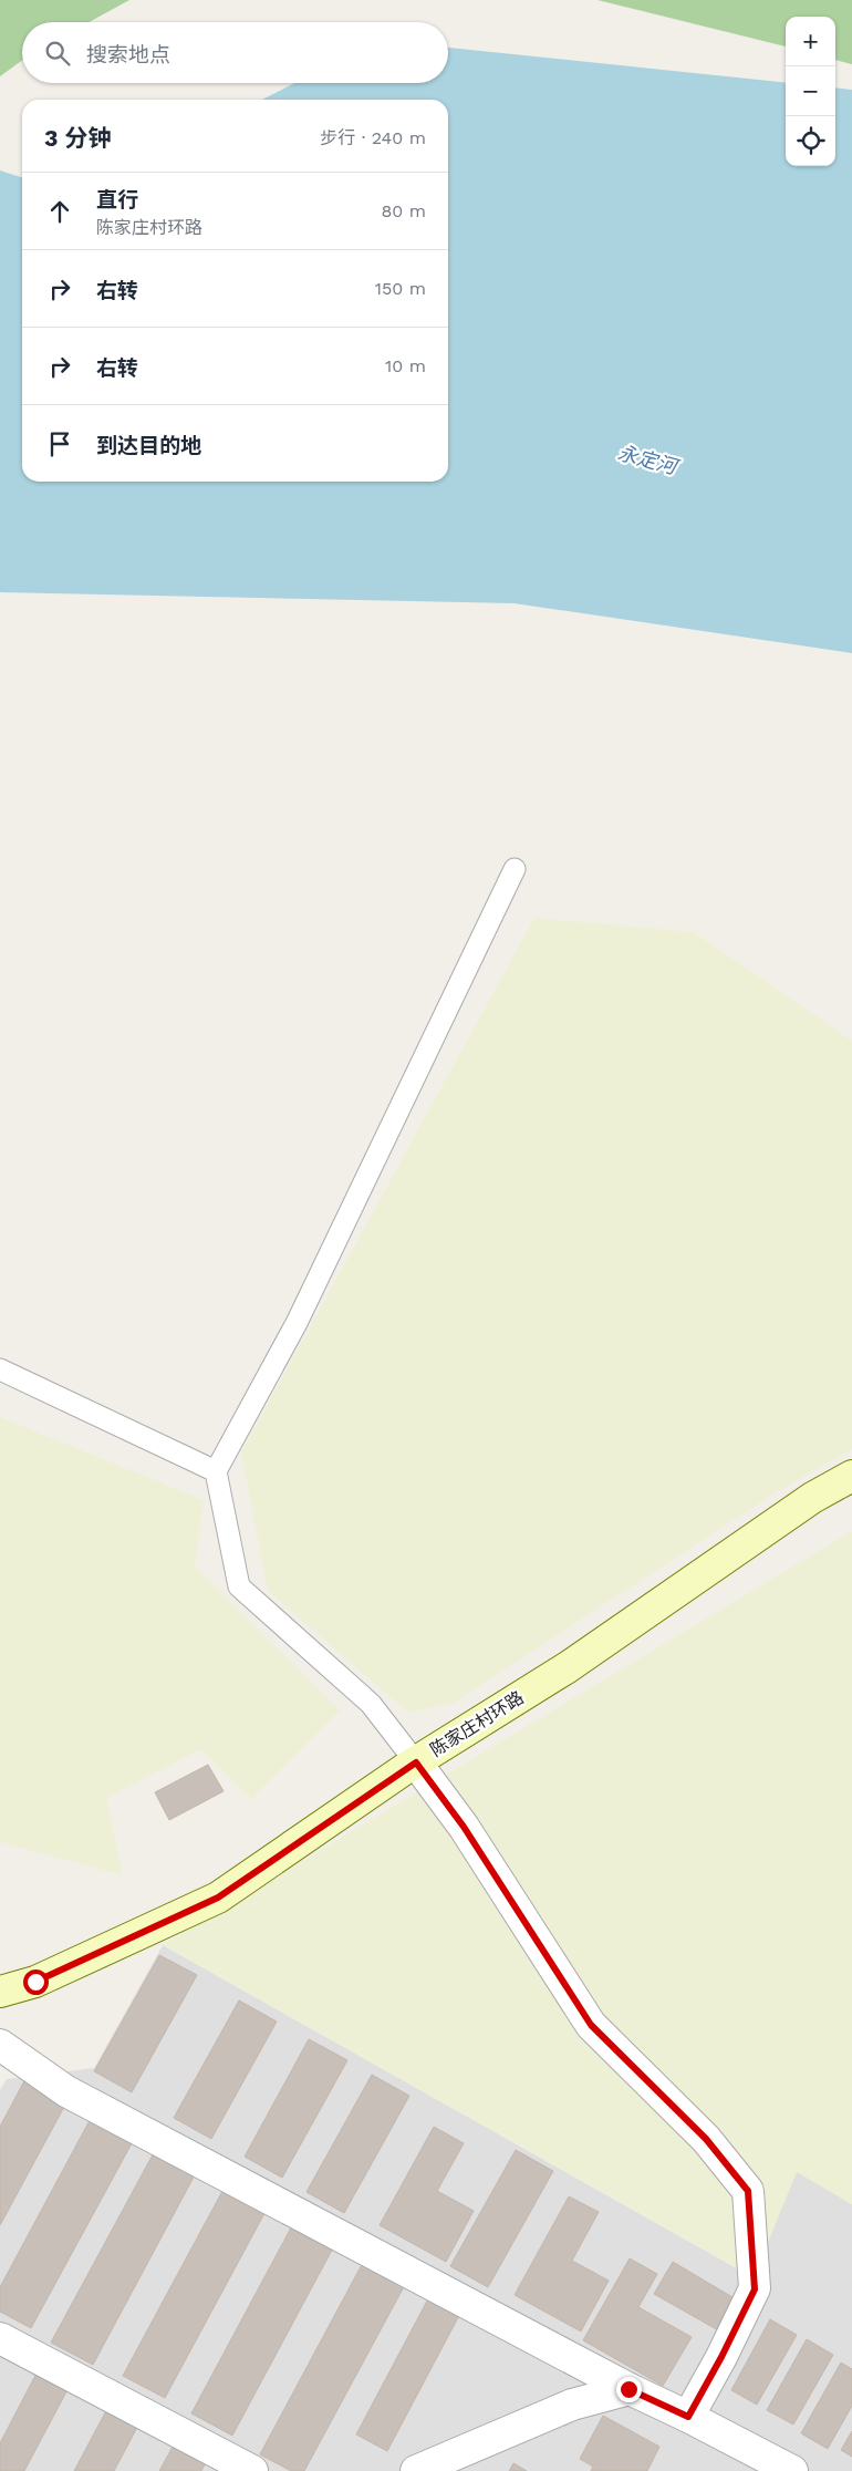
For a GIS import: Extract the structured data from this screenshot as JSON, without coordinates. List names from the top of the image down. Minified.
{"streets":{"street":["陈家庄村环路"]},"water":["永定河"],"page":{"map_buttons":["+","−"],"search":"搜索地点","heading":["3 分钟","步行 · 240 m"],"list":[["直行","陈家庄村环路","80 m"],["右转","150 m"],["右转","10 m"],"到达目的地"]}}
